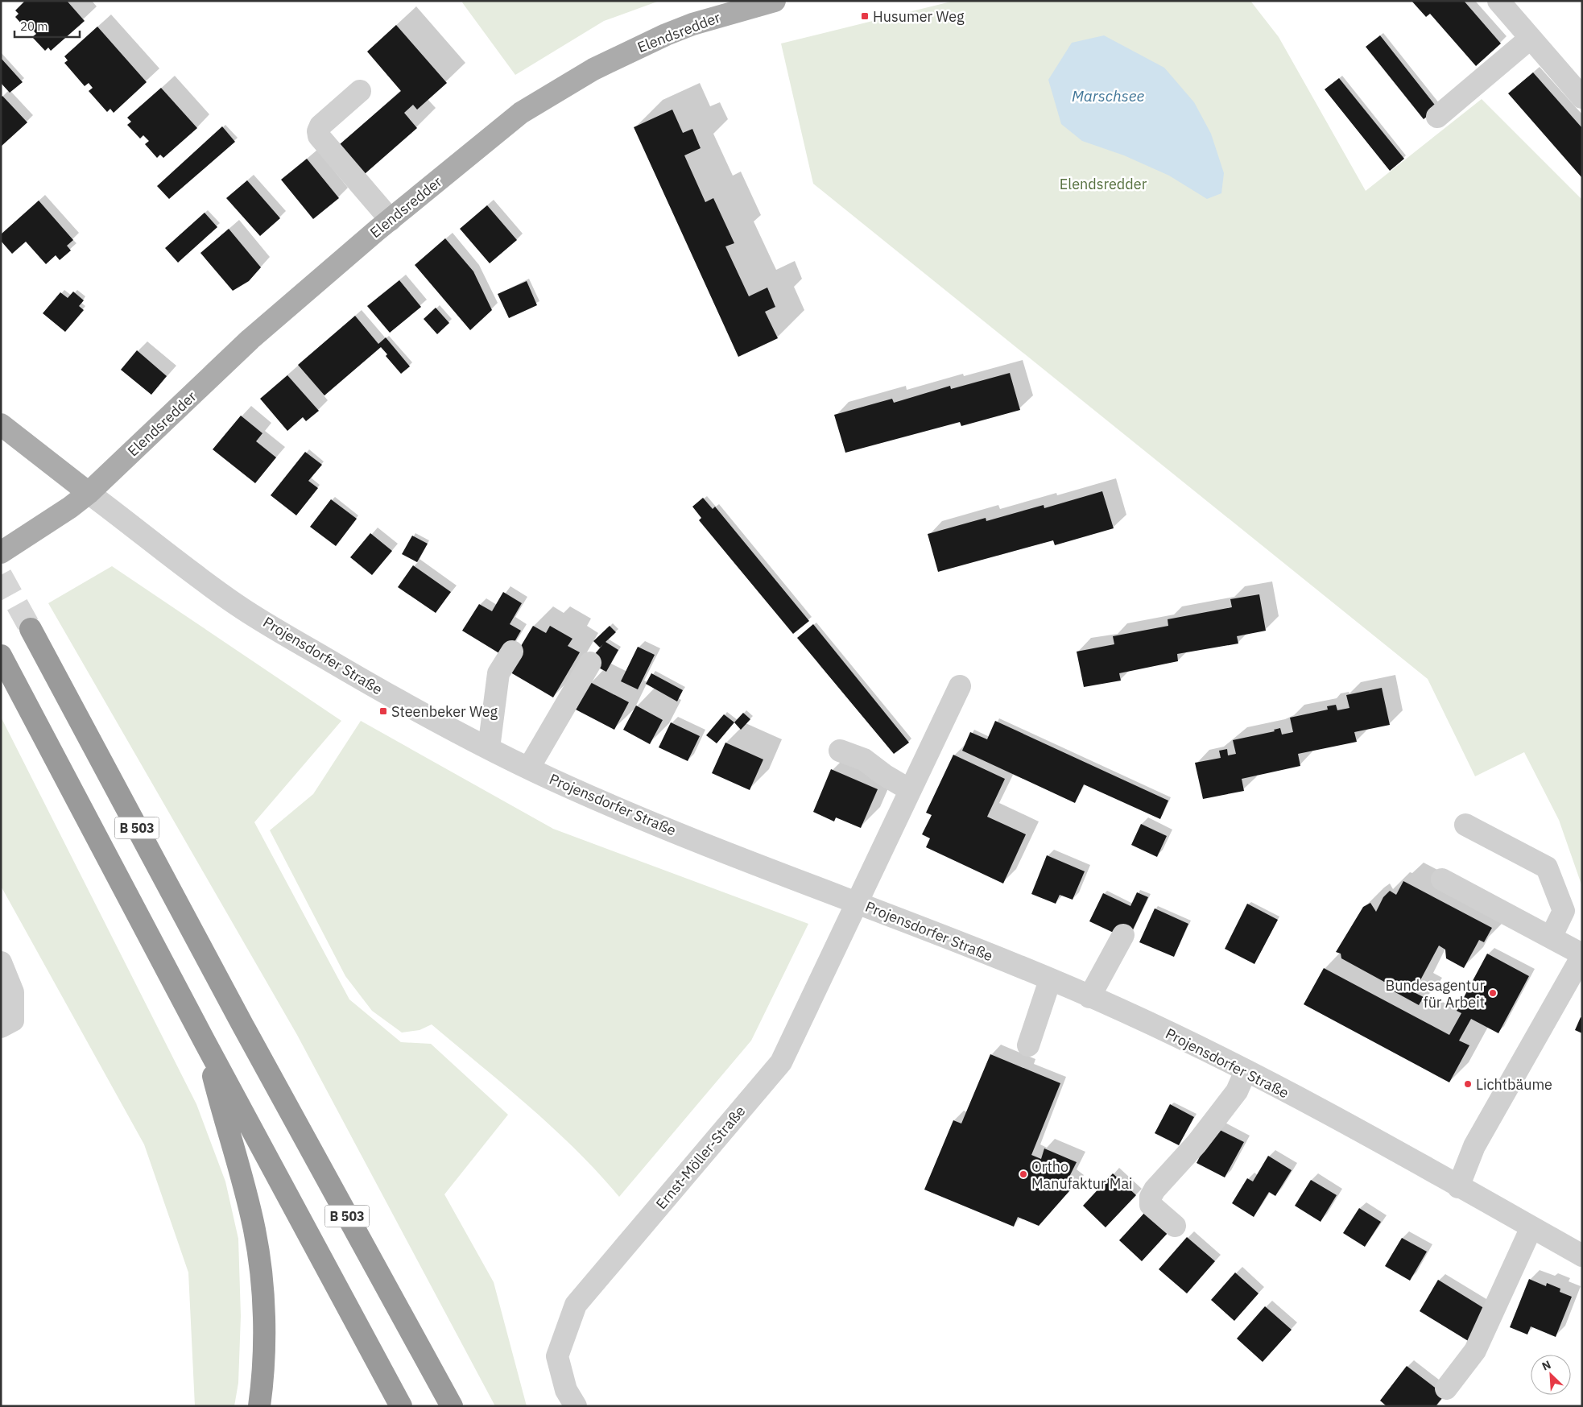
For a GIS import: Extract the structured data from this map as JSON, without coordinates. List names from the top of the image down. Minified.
{"streets":{"highway":["B 503"],"main road":["Elendsredder","Projensdorfer Straße"],"street":["Ernst-Möller-Straße"]},"crossings":[["Elendsredder","Projensdorfer Straße"],["Projensdorfer Straße","Ernst-Möller-Straße"]],"water":["Marschsee"],"parks":["Elendsredder"],"places":{"transit":["Husumer Weg","Steenbeker Weg"],"other":["Bundesagentur für Arbeit","Lichtbäume","Ortho Manufaktur Mai"]},"scale_bar":"20 m","north":"top left"}
